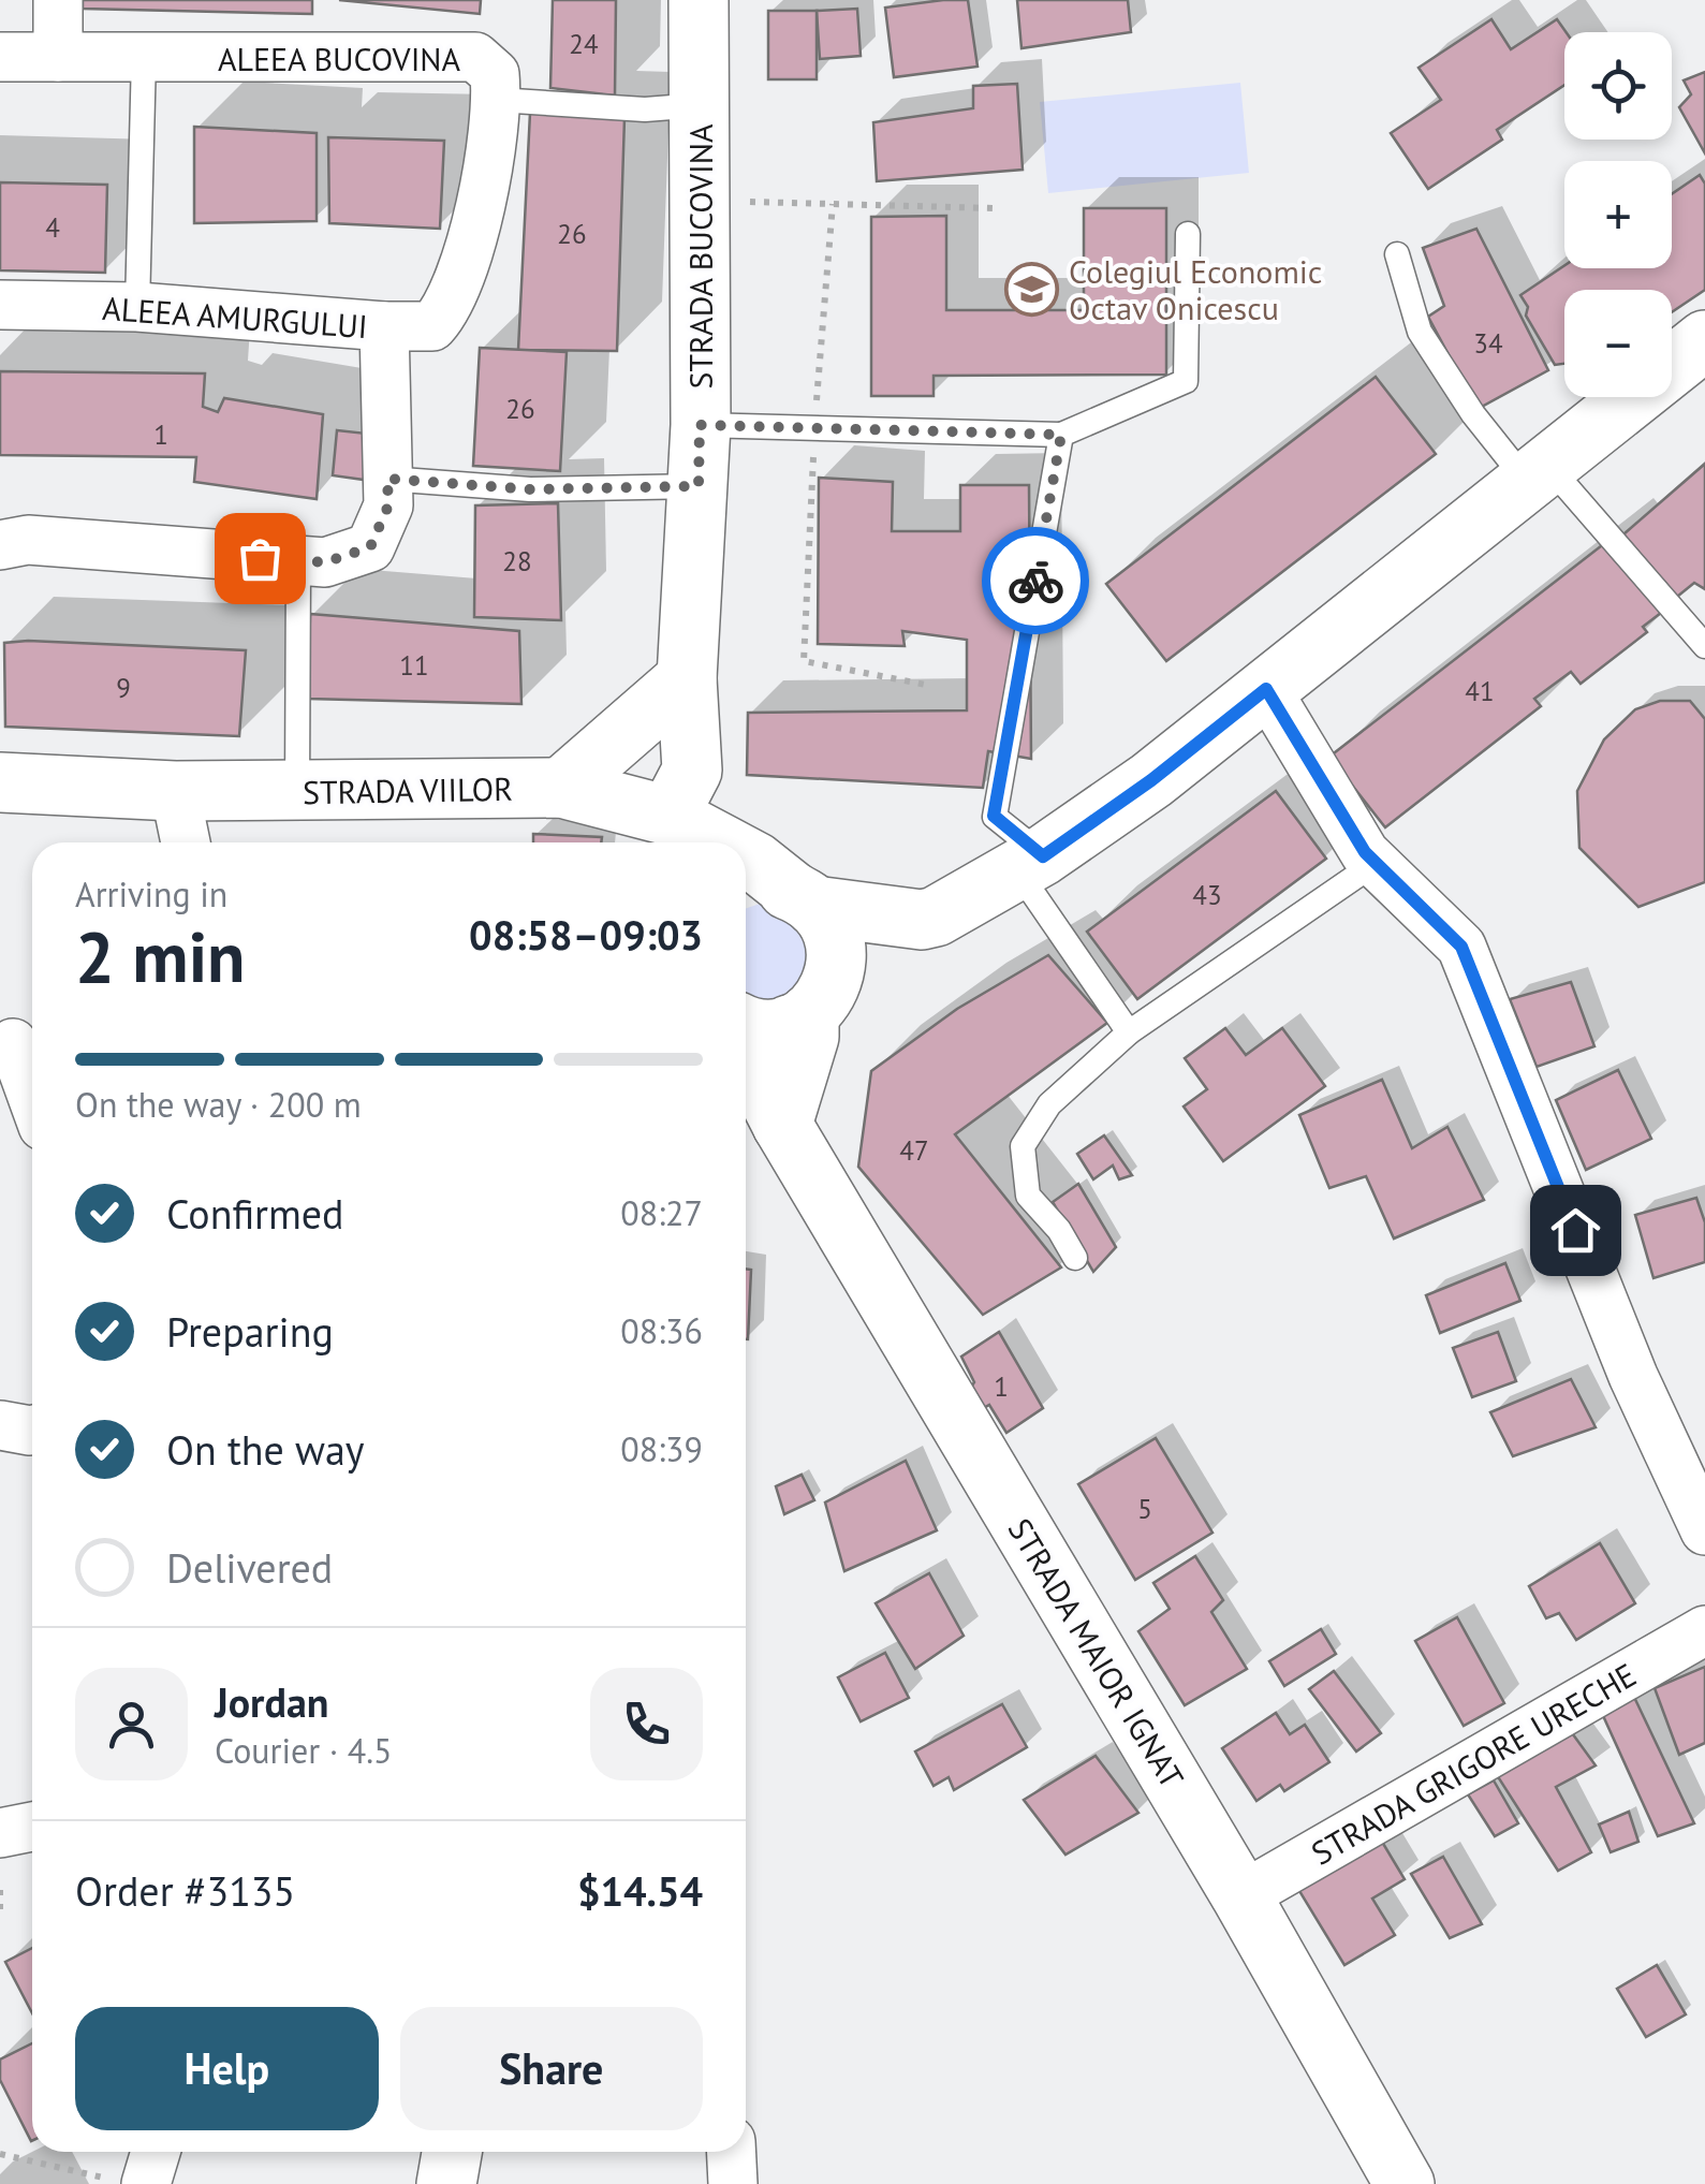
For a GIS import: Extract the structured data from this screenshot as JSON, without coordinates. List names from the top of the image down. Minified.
{"streets":{"street":["ALEEA BUCOVINA","STRADA BUCOVINA","ALEEA AMURGULUI","STRADA VIILOR","STRADA MAIOR IGNAT","STRADA GRIGORE URECHE"]},"crossings":[["ALEEA BUCOVINA","ALEEA AMURGULUI"],["STRADA BUCOVINA","STRADA VIILOR"],["STRADA MAIOR IGNAT","STRADA GRIGORE URECHE"]],"places":{"school or university":["Colegiul Economic Octav Onicescu"]},"house_numbers":["24","4","26","34","26","1","28","11","9","41","43","47","1","5"],"page":{"map_buttons":["+","−"],"heading":["2 min","Arriving in","08:58–09:03"],"panel":["Jordan","Courier · 4.5","Order #3135","$14.54"],"bar":"On the way · 200 m","list":[["Confirmed","08:27"],["Preparing","08:36"],["On the way","08:39"],"Delivered"],"buttons":["Help","Share"]}}
